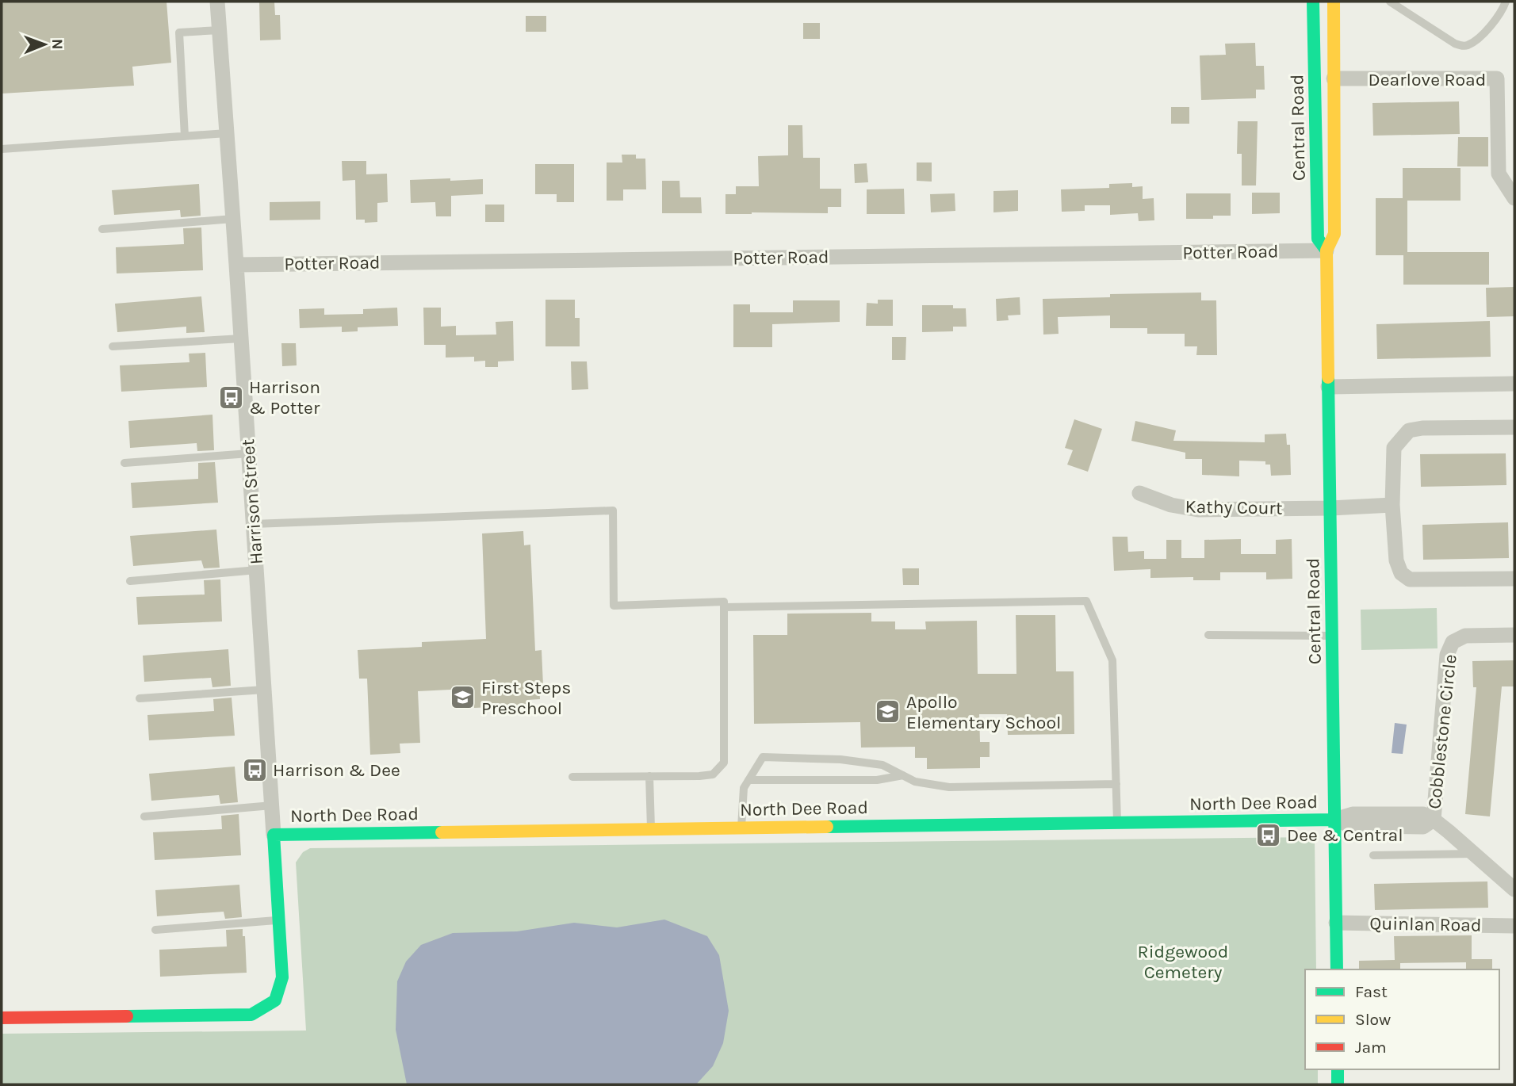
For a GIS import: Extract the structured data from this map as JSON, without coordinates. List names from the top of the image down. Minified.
{"streets":{"street":["Dearlove Road","Central Road","Potter Road","Harrison Street","Kathy Court","Cobblestone Circle","North Dee Road","Quinlan Road"]},"crossings":[["Dearlove Road","Central Road"],["Central Road","Potter Road"],["Central Road","Kathy Court"],["Central Road","Cobblestone Circle"],["Central Road","North Dee Road"],["Central Road","Quinlan Road"],["Potter Road","Harrison Street"],["Harrison Street","North Dee Road"],["Cobblestone Circle","North Dee Road"]],"parks":["Ridgewood Cemetery"],"places":{"bus stop":["Harrison & Potter","Harrison & Dee","Dee & Central"],"school or university":["First Steps Preschool","Apollo Elementary School"]},"legend":["Fast","Slow","Jam"],"north":"right"}
